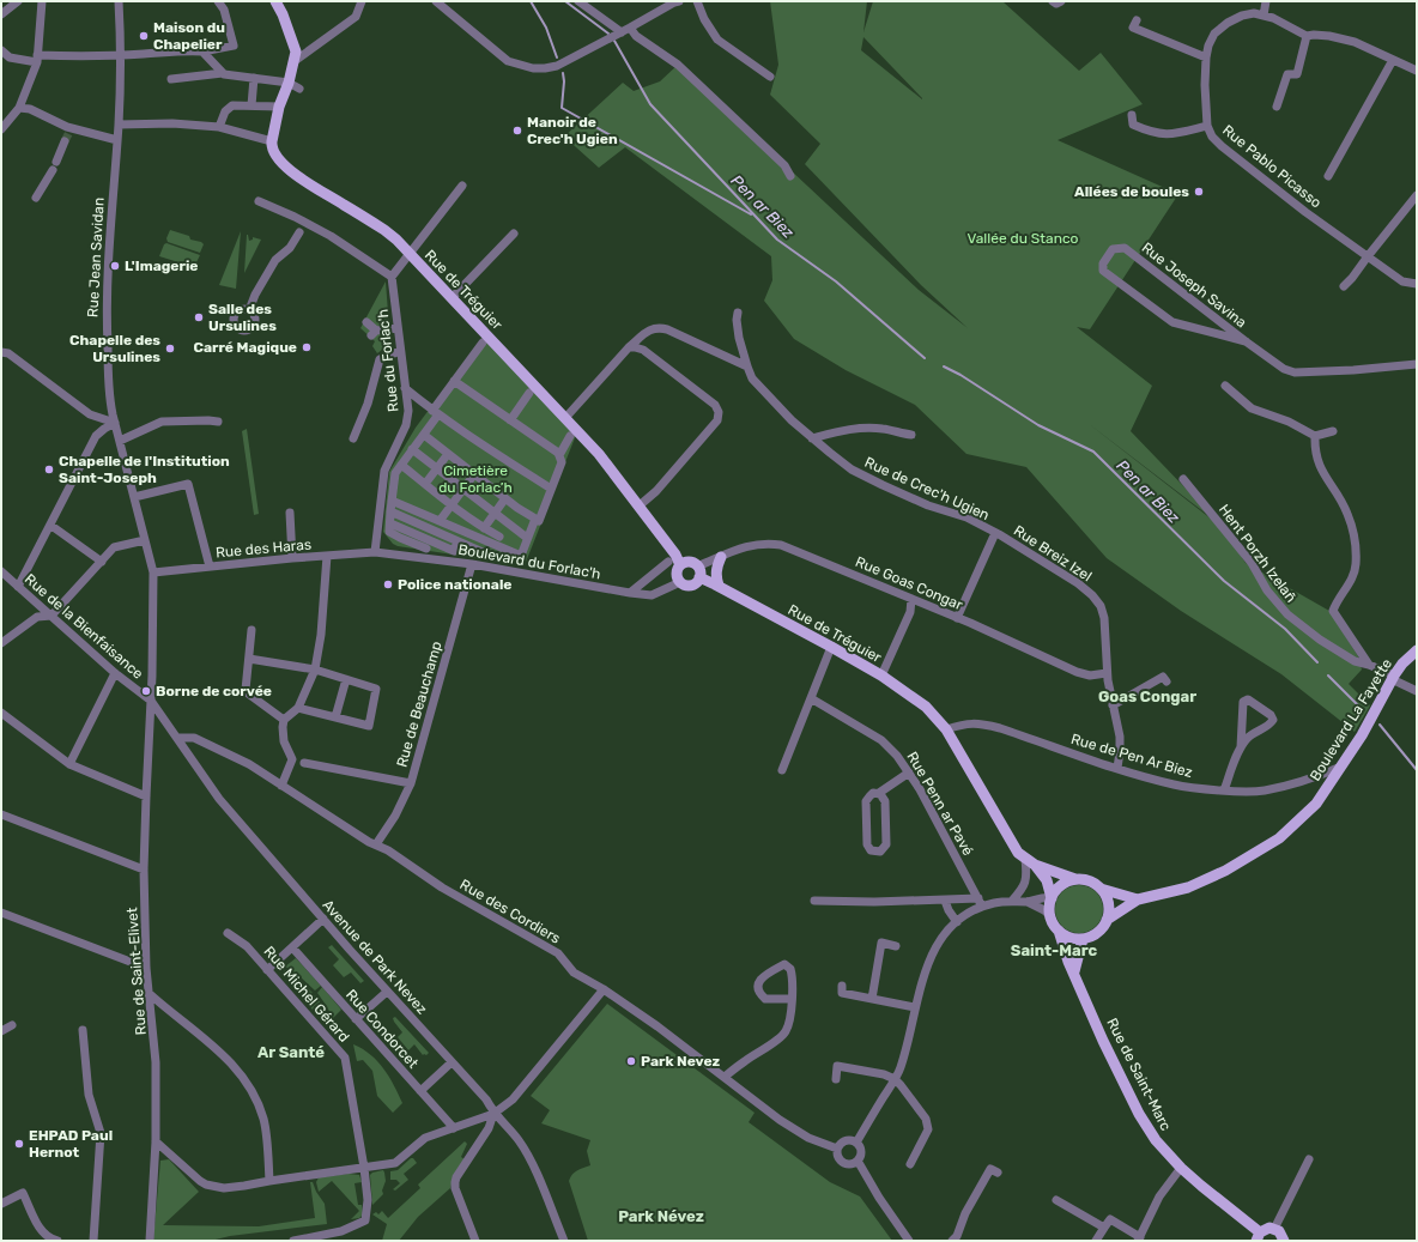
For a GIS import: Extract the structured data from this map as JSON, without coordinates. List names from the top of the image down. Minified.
{"streets":{"main road":["Rue de Tréguier","Boulevard La Fayette","Rue de Saint-Marc"],"street":["Rue Pablo Picasso","Rue Jean Savidan","Rue Joseph Savina","Rue du Forlac'h","Rue de Crec'h Ugien","Rue des Haras","Rue Breiz Izel","Hent Porzh Izelañ","Boulevard du Forlac'h","Rue Goas Congar","Rue de la Bienfaisance","Rue de Beauchamp","Rue de Pen Ar Biez","Rue Penn ar Pavé","Rue des Cordiers","Avenue de Park Nevez","Rue de Saint-Elivet","Rue Michel Gérard","Rue Condorcet"]},"crossings":[["Rue Jean Savidan","Rue des Haras"],["Rue Jean Savidan","Rue de la Bienfaisance"],["Rue Jean Savidan","Avenue de Park Nevez"],["Rue Jean Savidan","Rue de Saint-Elivet"],["Rue de Tréguier","Rue Goas Congar"],["Rue de Tréguier","Rue de Pen Ar Biez"],["Rue du Forlac'h","Rue des Haras"],["Rue du Forlac'h","Boulevard du Forlac'h"],["Rue de Crec'h Ugien","Rue Breiz Izel"],["Rue des Haras","Boulevard du Forlac'h"],["Rue Breiz Izel","Rue Goas Congar"],["Rue Breiz Izel","Rue de Pen Ar Biez"],["Hent Porzh Izelañ","Boulevard La Fayette"],["Boulevard du Forlac'h","Rue de Beauchamp"],["Rue de la Bienfaisance","Avenue de Park Nevez"],["Rue de la Bienfaisance","Rue de Saint-Elivet"],["Rue de Beauchamp","Rue des Cordiers"],["Boulevard La Fayette","Rue de Pen Ar Biez"],["Boulevard La Fayette","Rue de Saint-Marc"],["Rue des Cordiers","Avenue de Park Nevez"],["Avenue de Park Nevez","Rue de Saint-Elivet"]],"districts":["Goas Congar","Saint-Marc","Ar Santé","Park Névez"],"water":["Pen ar Biez"],"parks":["Vallée du Stanco","Cimetière du Forlac’h"],"places":["Maison du Chapelier","Manoir de Crec'h Ugien","Allées de boules","L'Imagerie","Salle des Ursulines","Carré Magique","Chapelle des Ursulines","Chapelle de l'Institution Saint-Joseph","Police nationale","Borne de corvée","Park Nevez","EHPAD Paul Hernot"]}
